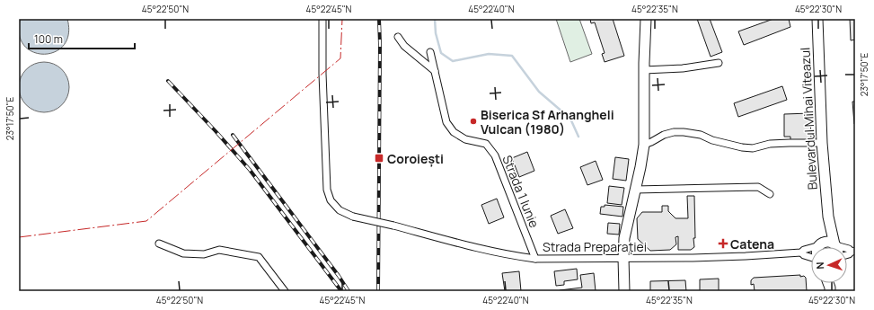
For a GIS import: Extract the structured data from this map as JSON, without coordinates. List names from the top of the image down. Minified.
{"streets":{"main road":["Bulevardul Mihai Viteazul"],"street":["Strada 1 Iunie","Strada Preparației"]},"crossings":[["Bulevardul Mihai Viteazul","Strada Preparației"],["Strada 1 Iunie","Strada Preparației"]],"places":{"other":["Biserica Sf Arhangheli Vulcan (1980)"],"transit":["Coroiești"],"health":["Catena"]},"scale_bar":"100 m","north":"left","coordinates":["45°22'50\"N","45°22'45\"N","45°22'40\"N","45°22'35\"N","45°22'30\"N","23°17'50\"E"]}
